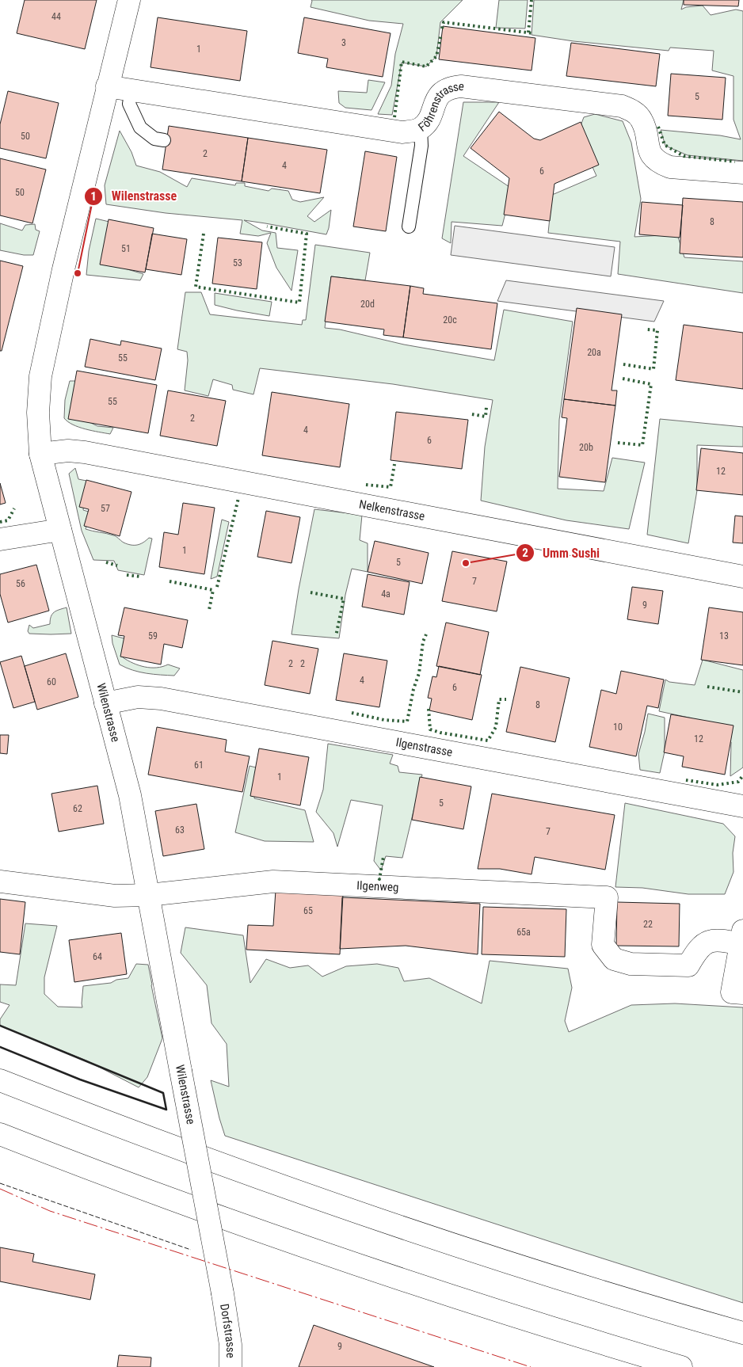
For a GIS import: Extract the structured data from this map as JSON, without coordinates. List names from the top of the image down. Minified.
{"streets":{"main road":["Föhrenstrasse","Nelkenstrasse","Wilenstrasse","Ilgenstrasse","Ilgenweg","Dorfstrasse"]},"crossings":[["Föhrenstrasse","Wilenstrasse"],["Nelkenstrasse","Wilenstrasse"],["Wilenstrasse","Ilgenstrasse"],["Wilenstrasse","Ilgenweg"],["Wilenstrasse","Dorfstrasse"]],"places":["Wilenstrasse","Umm Sushi"],"house_numbers":["44","3","1","5","50","2","4","6","50","8","51","53","20d","20c","20a","55","55","2","4","6","20b","12","57","1","5","7","56","4a","9","59","13","2","2","4","60","6","8","10","12","61","1","5","62","63","7","65","22","65a","64","9"]}
